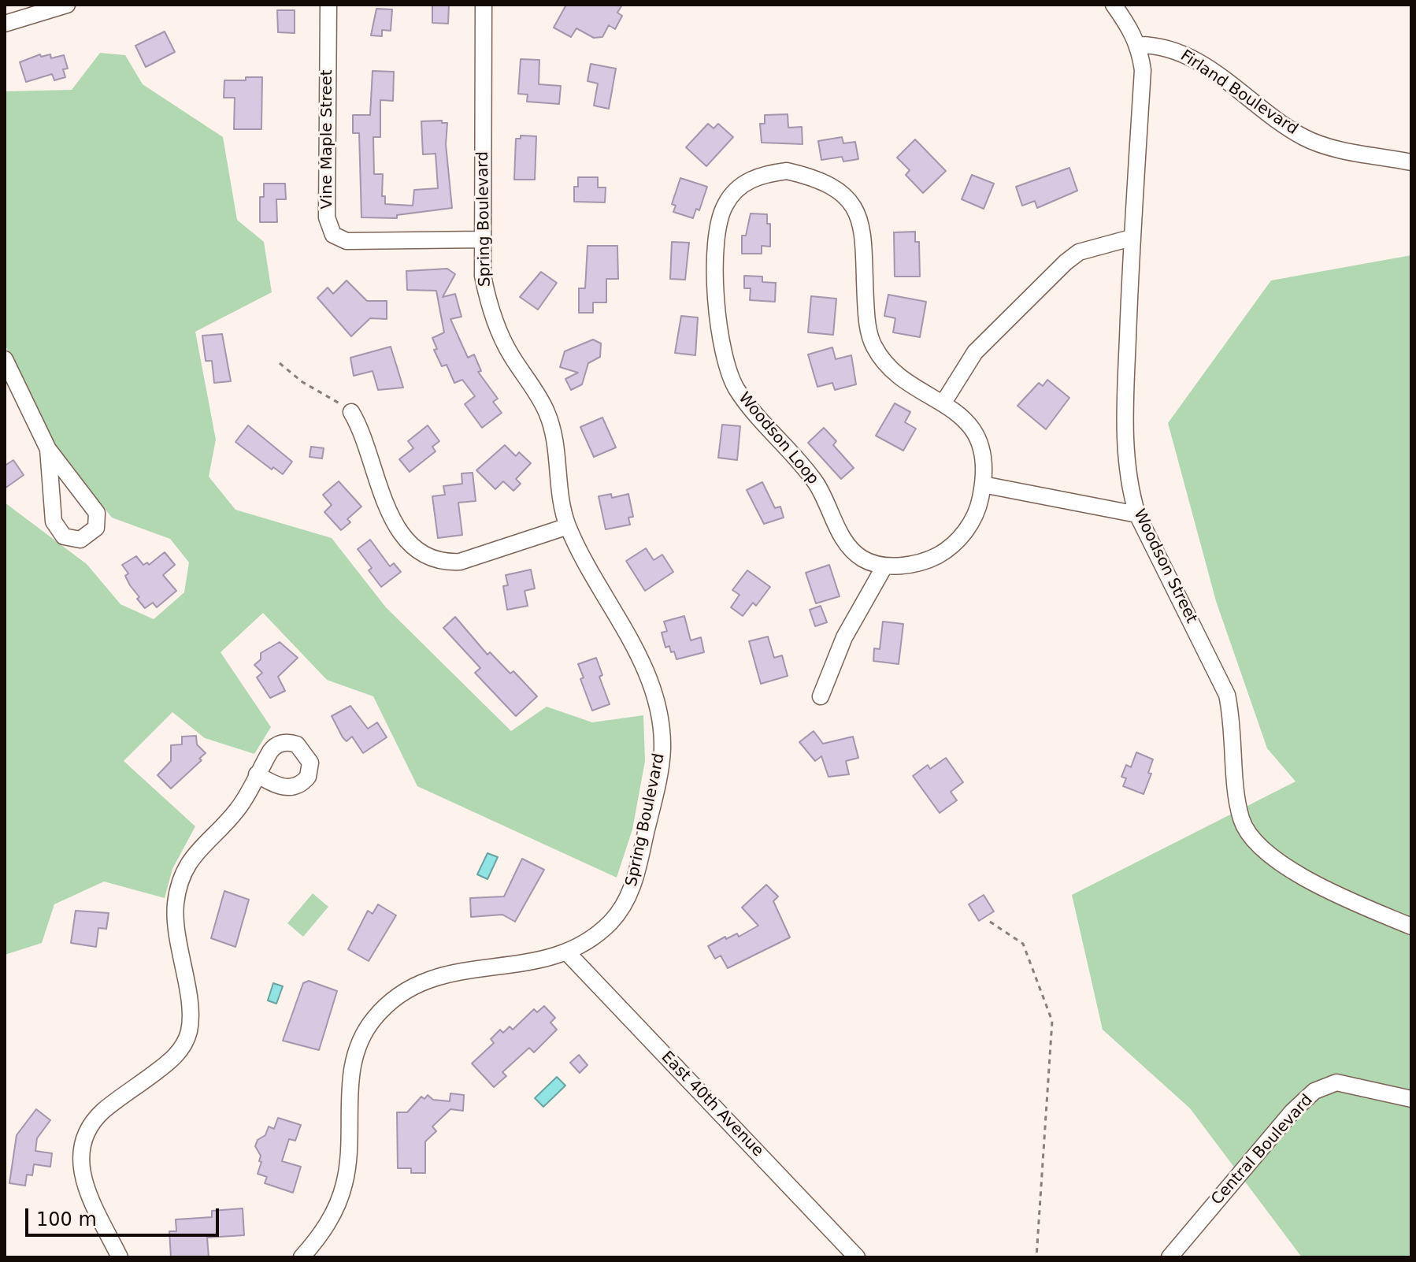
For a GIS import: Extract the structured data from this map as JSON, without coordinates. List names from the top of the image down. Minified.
{"streets":{"street":["Firland Boulevard","Vine Maple Street","Spring Boulevard","Woodson Loop","Woodson Street","East 40th Avenue","Central Boulevard"]},"crossings":[["Firland Boulevard","Woodson Street"],["Vine Maple Street","Spring Boulevard"],["Spring Boulevard","East 40th Avenue"]],"scale_bar":"100 m"}
